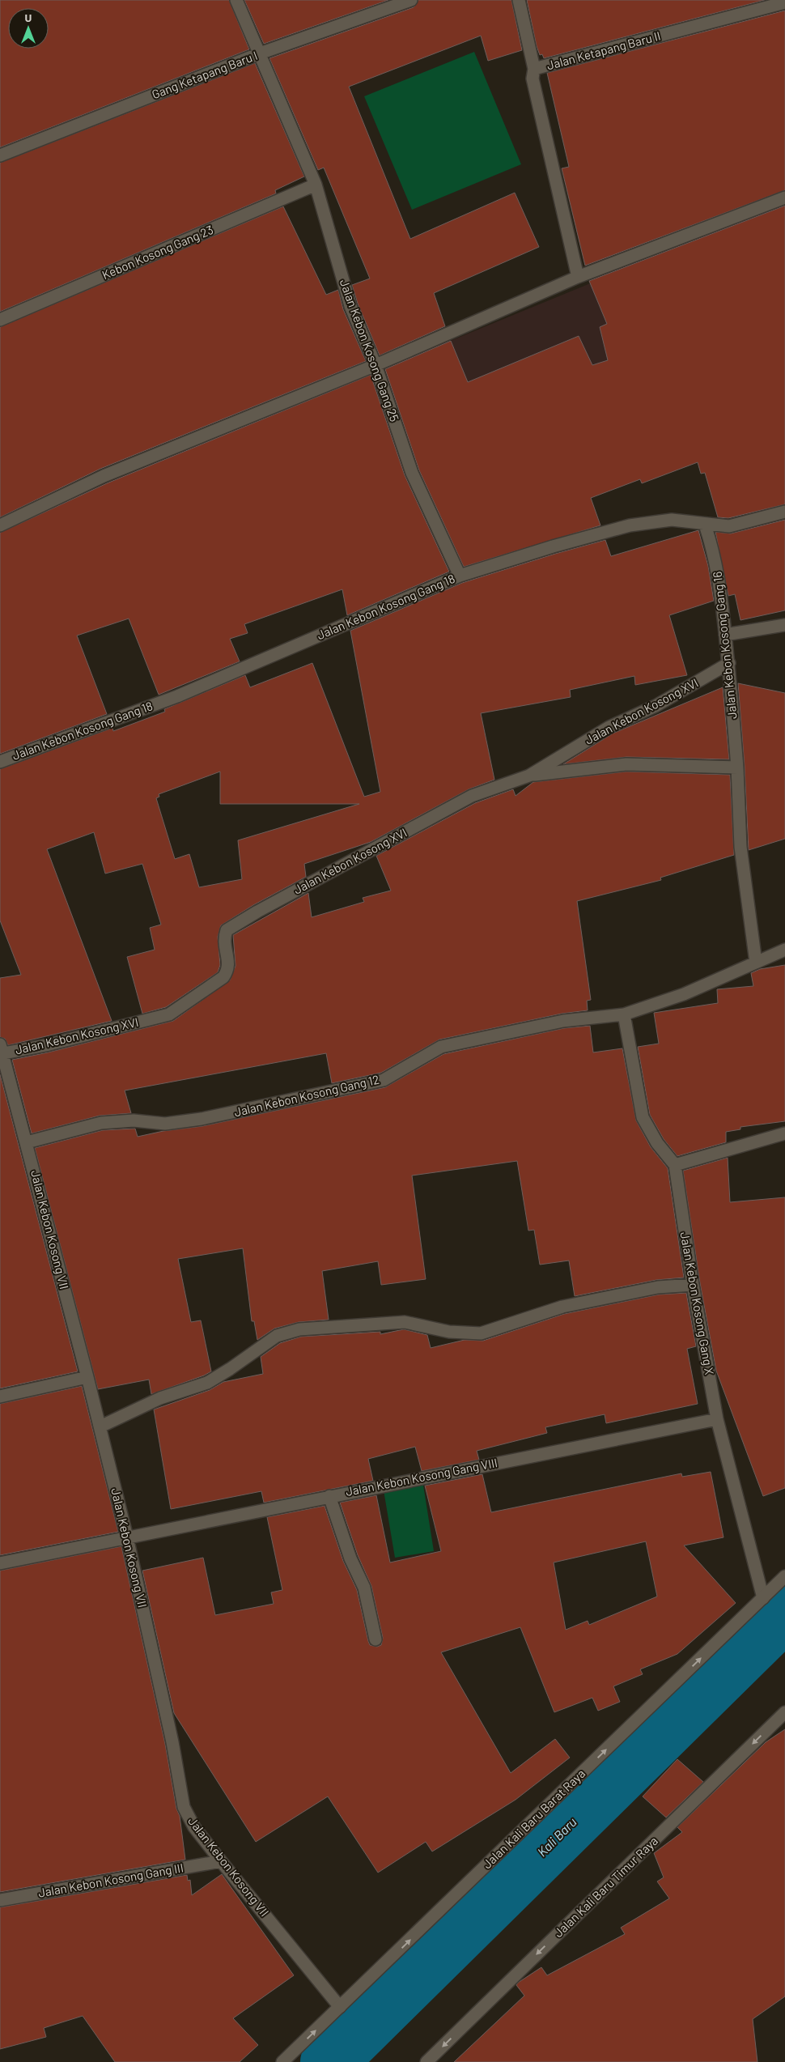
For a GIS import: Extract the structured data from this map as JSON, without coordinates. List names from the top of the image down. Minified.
{"streets":{"street":["Jalan Ketapang Baru II","Gang Ketapang Baru I","Kebon Kosong Gang 23","Jalan Kebon Kosong Gang 25","Jalan Kebon Kosong Gang 18","Jalan Kebon Kosong Gang 16","Jalan Kebon Kosong XVI","Jalan Kebon Kosong Gang 12","Jalan Kebon Kosong VII","Jalan Kebon Kosong Gang X","Jalan Kebon Kosong Gang VIII","Jalan Kali Baru Barat Raya","Jalan Kebon Kosong Gang III","Jalan Kali Baru Timur Raya"]},"crossings":[["Gang Ketapang Baru I","Jalan Kebon Kosong Gang 25"],["Kebon Kosong Gang 23","Jalan Kebon Kosong Gang 25"],["Jalan Kebon Kosong Gang 25","Jalan Kebon Kosong Gang 18"],["Jalan Kebon Kosong Gang 18","Jalan Kebon Kosong Gang 16"],["Jalan Kebon Kosong Gang 16","Jalan Kebon Kosong XVI"],["Jalan Kebon Kosong Gang 16","Jalan Kebon Kosong Gang 12"],["Jalan Kebon Kosong XVI","Jalan Kebon Kosong VII"],["Jalan Kebon Kosong Gang 12","Jalan Kebon Kosong VII"],["Jalan Kebon Kosong VII","Jalan Kebon Kosong Gang VIII"],["Jalan Kebon Kosong VII","Jalan Kali Baru Barat Raya"],["Jalan Kebon Kosong VII","Jalan Kebon Kosong Gang III"],["Jalan Kebon Kosong Gang X","Jalan Kebon Kosong Gang VIII"],["Jalan Kebon Kosong Gang X","Jalan Kali Baru Barat Raya"]],"one_way":["Jalan Kali Baru Barat Raya","Jalan Kali Baru Timur Raya"],"water":["Kali Baru"],"north":"top"}
